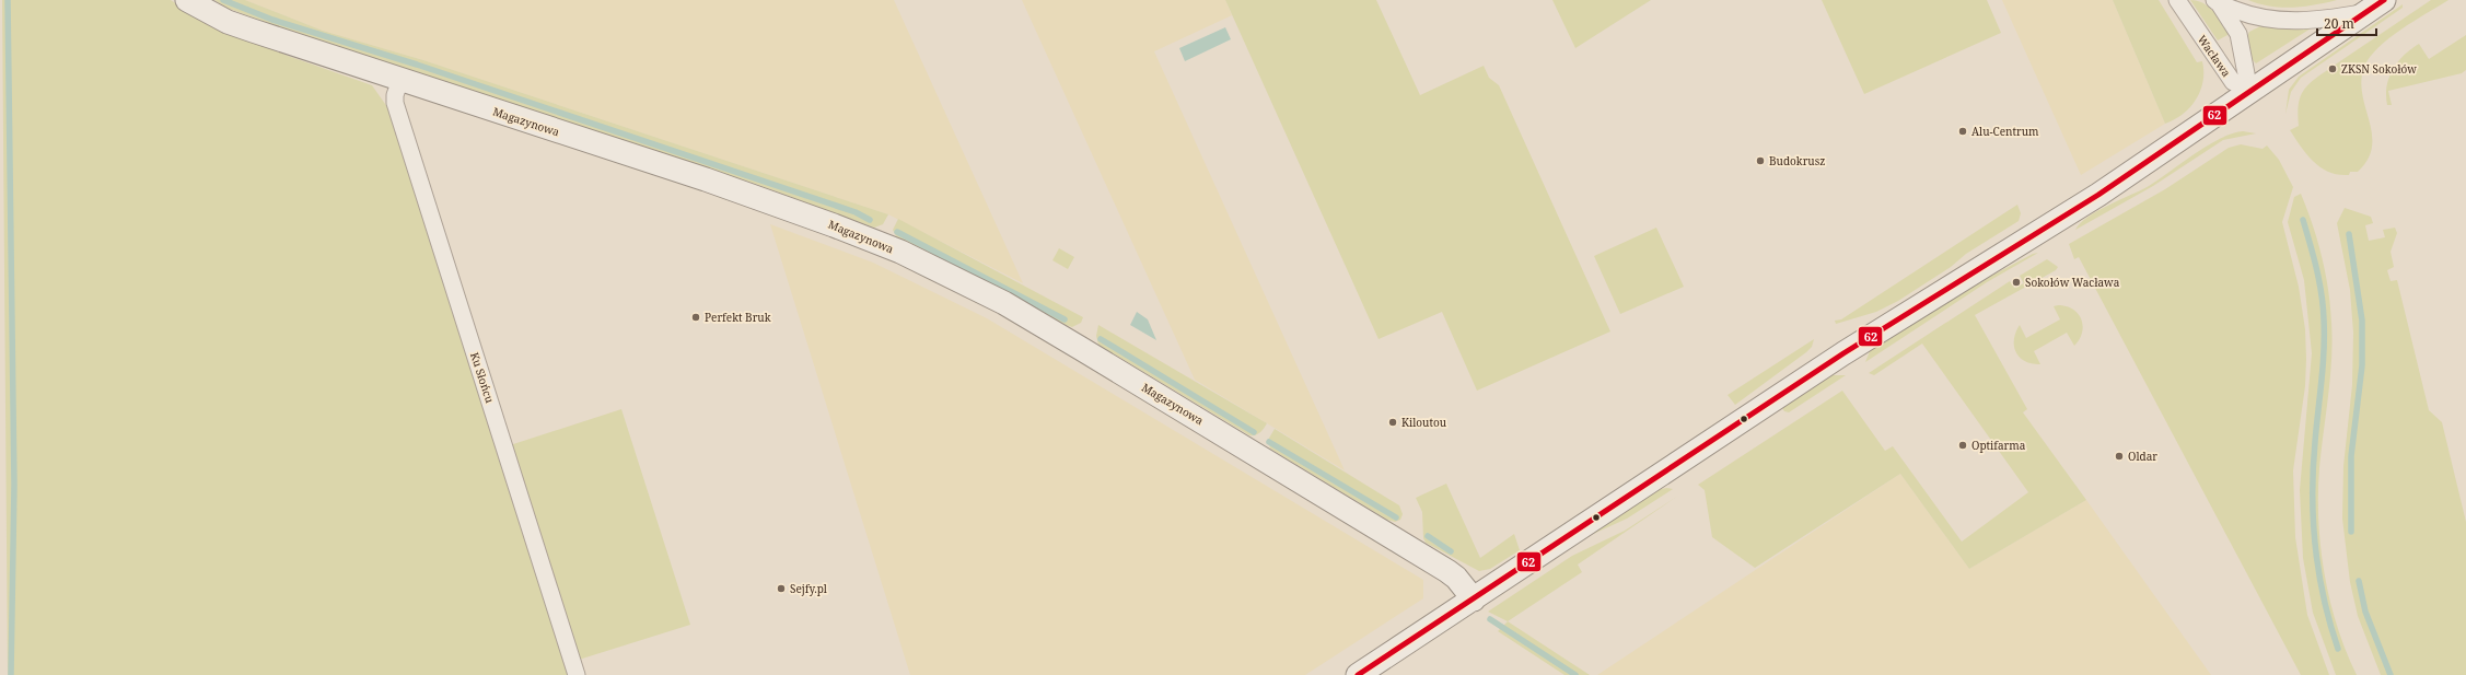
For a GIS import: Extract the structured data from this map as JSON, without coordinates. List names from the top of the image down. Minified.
{"streets":{"street":["Wacława","Magazynowa","Ku Słońcu"]},"crossings":[["Magazynowa","Ku Słońcu"]],"places":["ZKSN Sokołów","Alu-Centrum","Budokrusz","Sokołów Wacława","Perfekt Bruk","Kiloutou","Optifarma","Oldar","Sejfy.pl"],"lines":["transit line 62"],"scale_bar":"20 m"}
